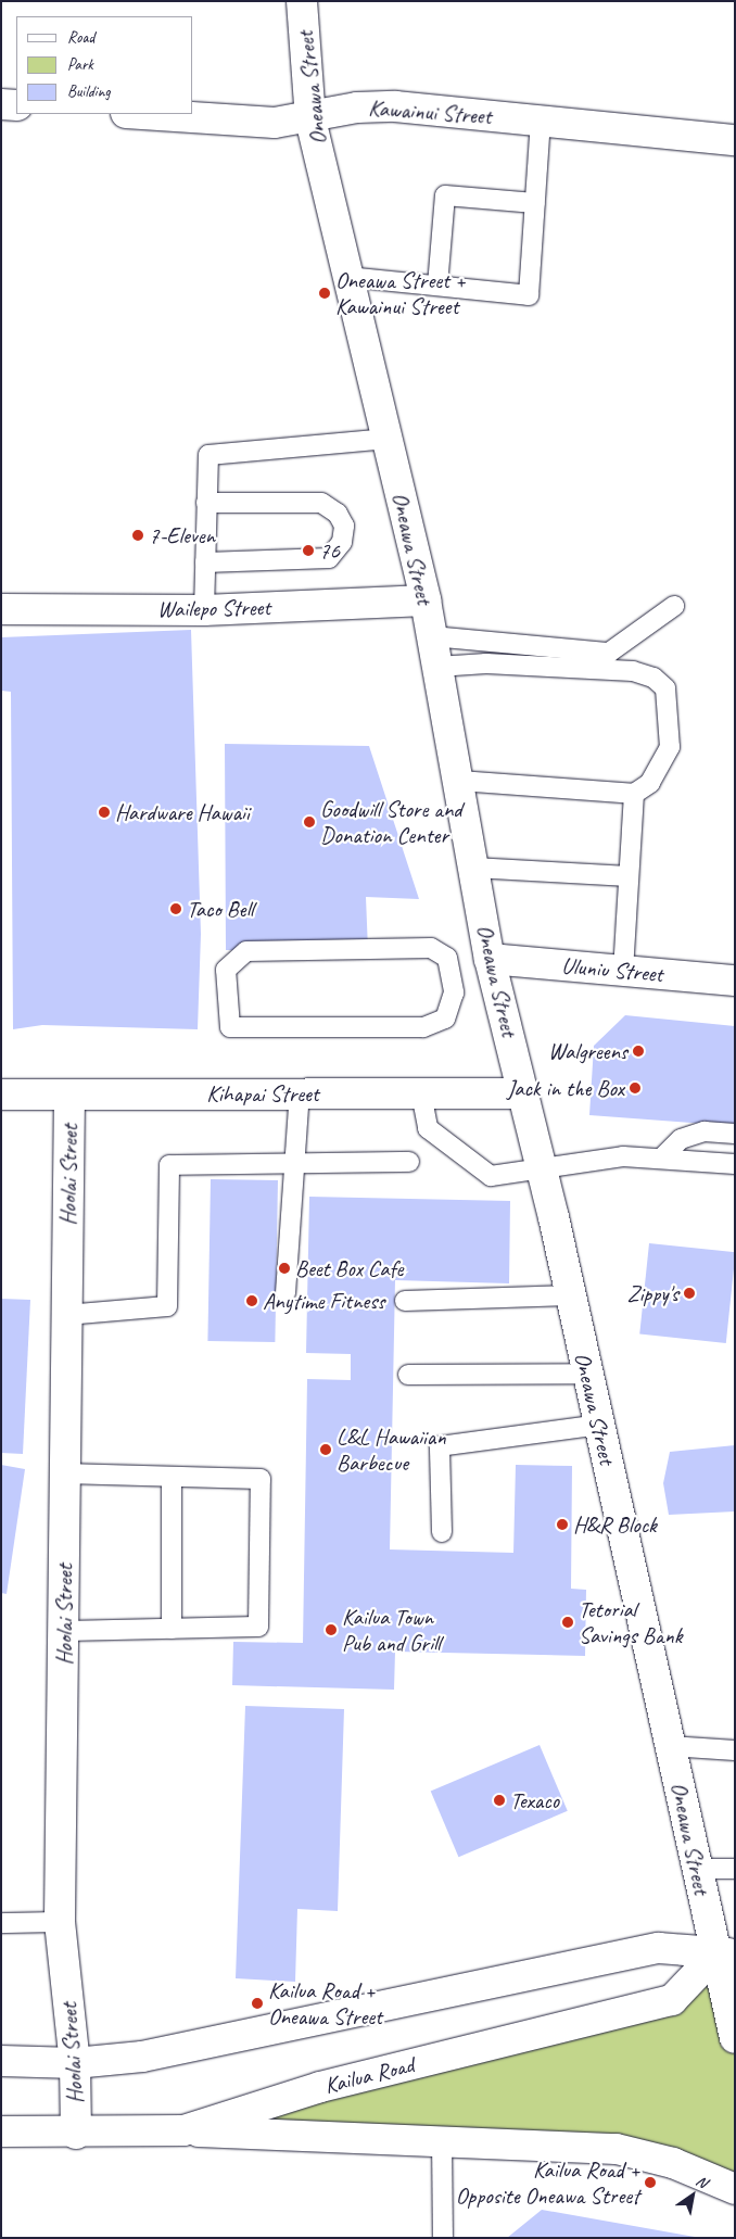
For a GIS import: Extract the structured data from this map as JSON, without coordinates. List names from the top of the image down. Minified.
{"streets":{"main road":["Oneawa Street","Kawainui Street","Wailepo Street","Uluniu Street","Kihapai Street","Hoolai Street","Kailua Road"]},"crossings":[["Oneawa Street","Kawainui Street"],["Oneawa Street","Wailepo Street"],["Oneawa Street","Uluniu Street"],["Oneawa Street","Kihapai Street"],["Oneawa Street","Kailua Road"],["Kihapai Street","Hoolai Street"],["Hoolai Street","Kailua Road"]],"places":["Oneawa Street + Kawainui Street","7-Eleven","76","Hardware Hawaii","Goodwill Store and Donation Center","Taco Bell","Walgreens","Jack in the Box","Beet Box Cafe","Zippy's","Anytime Fitness","L&L Hawaiian Barbecue","H&R Block","Tetorial Savings Bank","Kailua Town Pub and Grill","Texaco","Kailua Road + Oneawa Street","Kailua Road + Opposite Oneawa Street"],"legend":["Road","Park","Building"],"north":"top right"}
